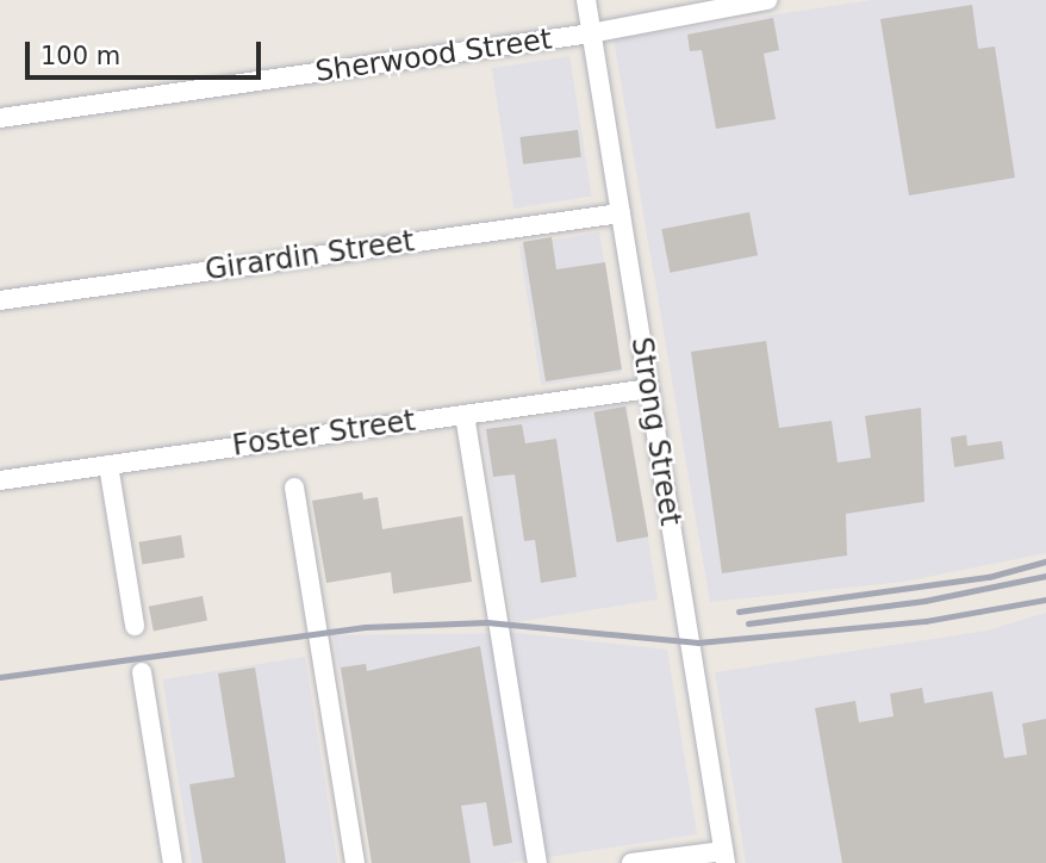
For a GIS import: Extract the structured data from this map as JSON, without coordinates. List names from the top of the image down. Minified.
{"streets":{"street":["Sherwood Street","Girardin Street","Strong Street","Foster Street"]},"crossings":[["Sherwood Street","Strong Street"],["Girardin Street","Strong Street"],["Strong Street","Foster Street"]],"scale_bar":"100 m"}
